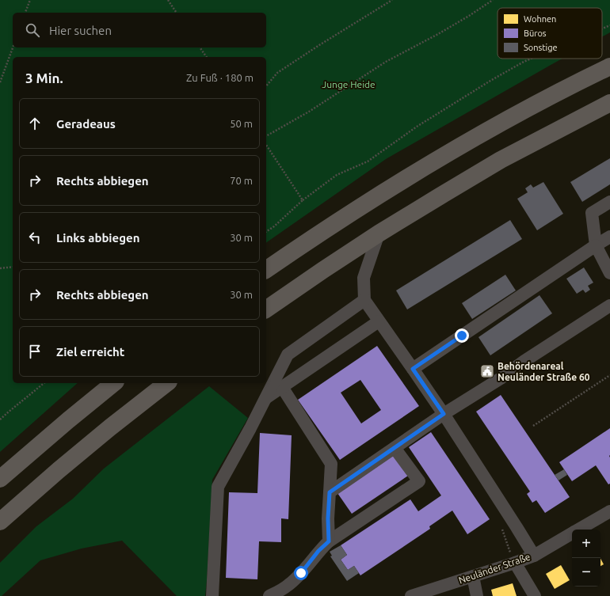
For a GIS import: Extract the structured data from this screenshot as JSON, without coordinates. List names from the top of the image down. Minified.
{"streets":{"street":["Neuländer Straße"]},"parks":["Junge Heide"],"places":{"public building":["Behördenareal Neuländer Straße 60"]},"legend":["Wohnen","Büros","Sonstige"],"page":{"search":"Hier suchen","heading":["3 Min.","Zu Fuß · 180 m"],"list":[["Geradeaus","50 m"],["Rechts abbiegen","70 m"],["Links abbiegen","30 m"],["Rechts abbiegen","30 m"],"Ziel erreicht"],"map_buttons":["+","−"]}}
